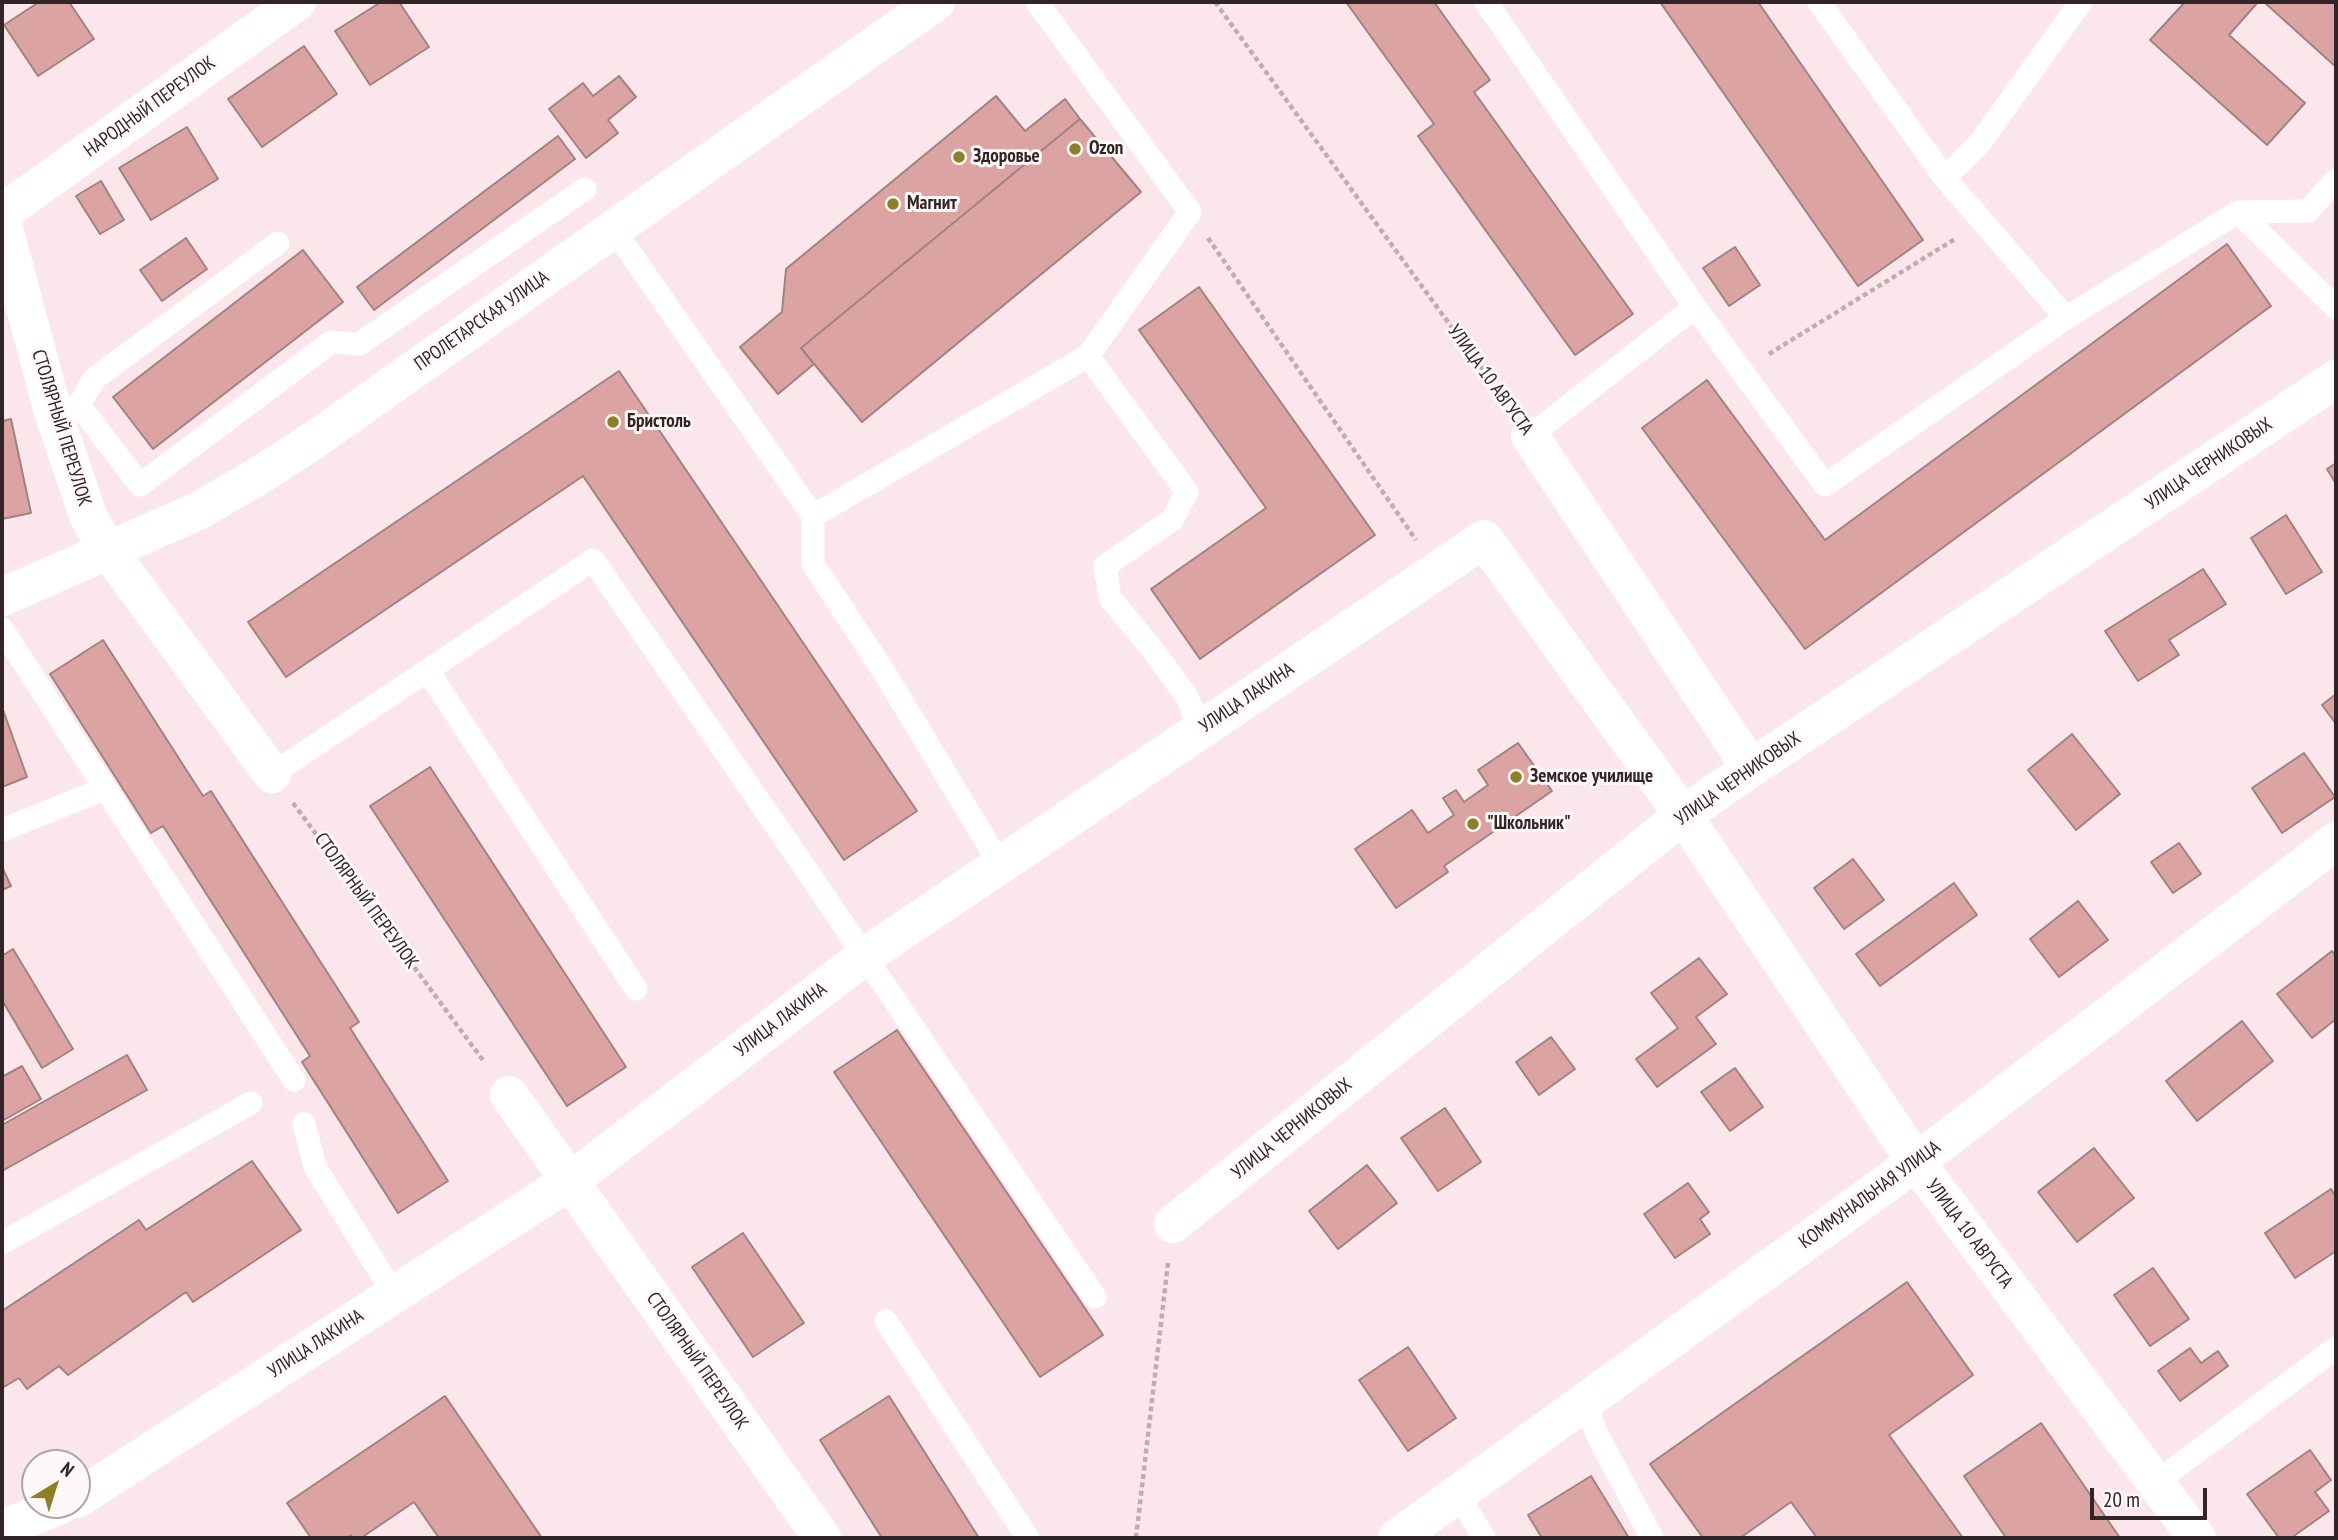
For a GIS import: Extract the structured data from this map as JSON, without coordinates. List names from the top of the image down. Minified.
{"streets":{"street":["НАРОДНЫЙ ПЕРЕУЛОК","ПРОЛЕТАРСКАЯ УЛИЦА","УЛИЦА 10 АВГУСТА","СТОЛЯРНЫЙ ПЕРЕУЛОК","УЛИЦА ЧЕРНИКОВЫХ","УЛИЦА ЛАКИНА","КОММУНАЛЬНАЯ УЛИЦА"]},"crossings":[["ПРОЛЕТАРСКАЯ УЛИЦА","СТОЛЯРНЫЙ ПЕРЕУЛОК"],["УЛИЦА 10 АВГУСТА","УЛИЦА ЧЕРНИКОВЫХ"],["УЛИЦА 10 АВГУСТА","УЛИЦА ЛАКИНА"],["УЛИЦА 10 АВГУСТА","КОММУНАЛЬНАЯ УЛИЦА"],["СТОЛЯРНЫЙ ПЕРЕУЛОК","УЛИЦА ЛАКИНА"]],"places":["Ozon","Здоровье","Магнит","Бристоль","Земское училище","\"Школьник\""],"scale_bar":"20 m","north":"top right"}
